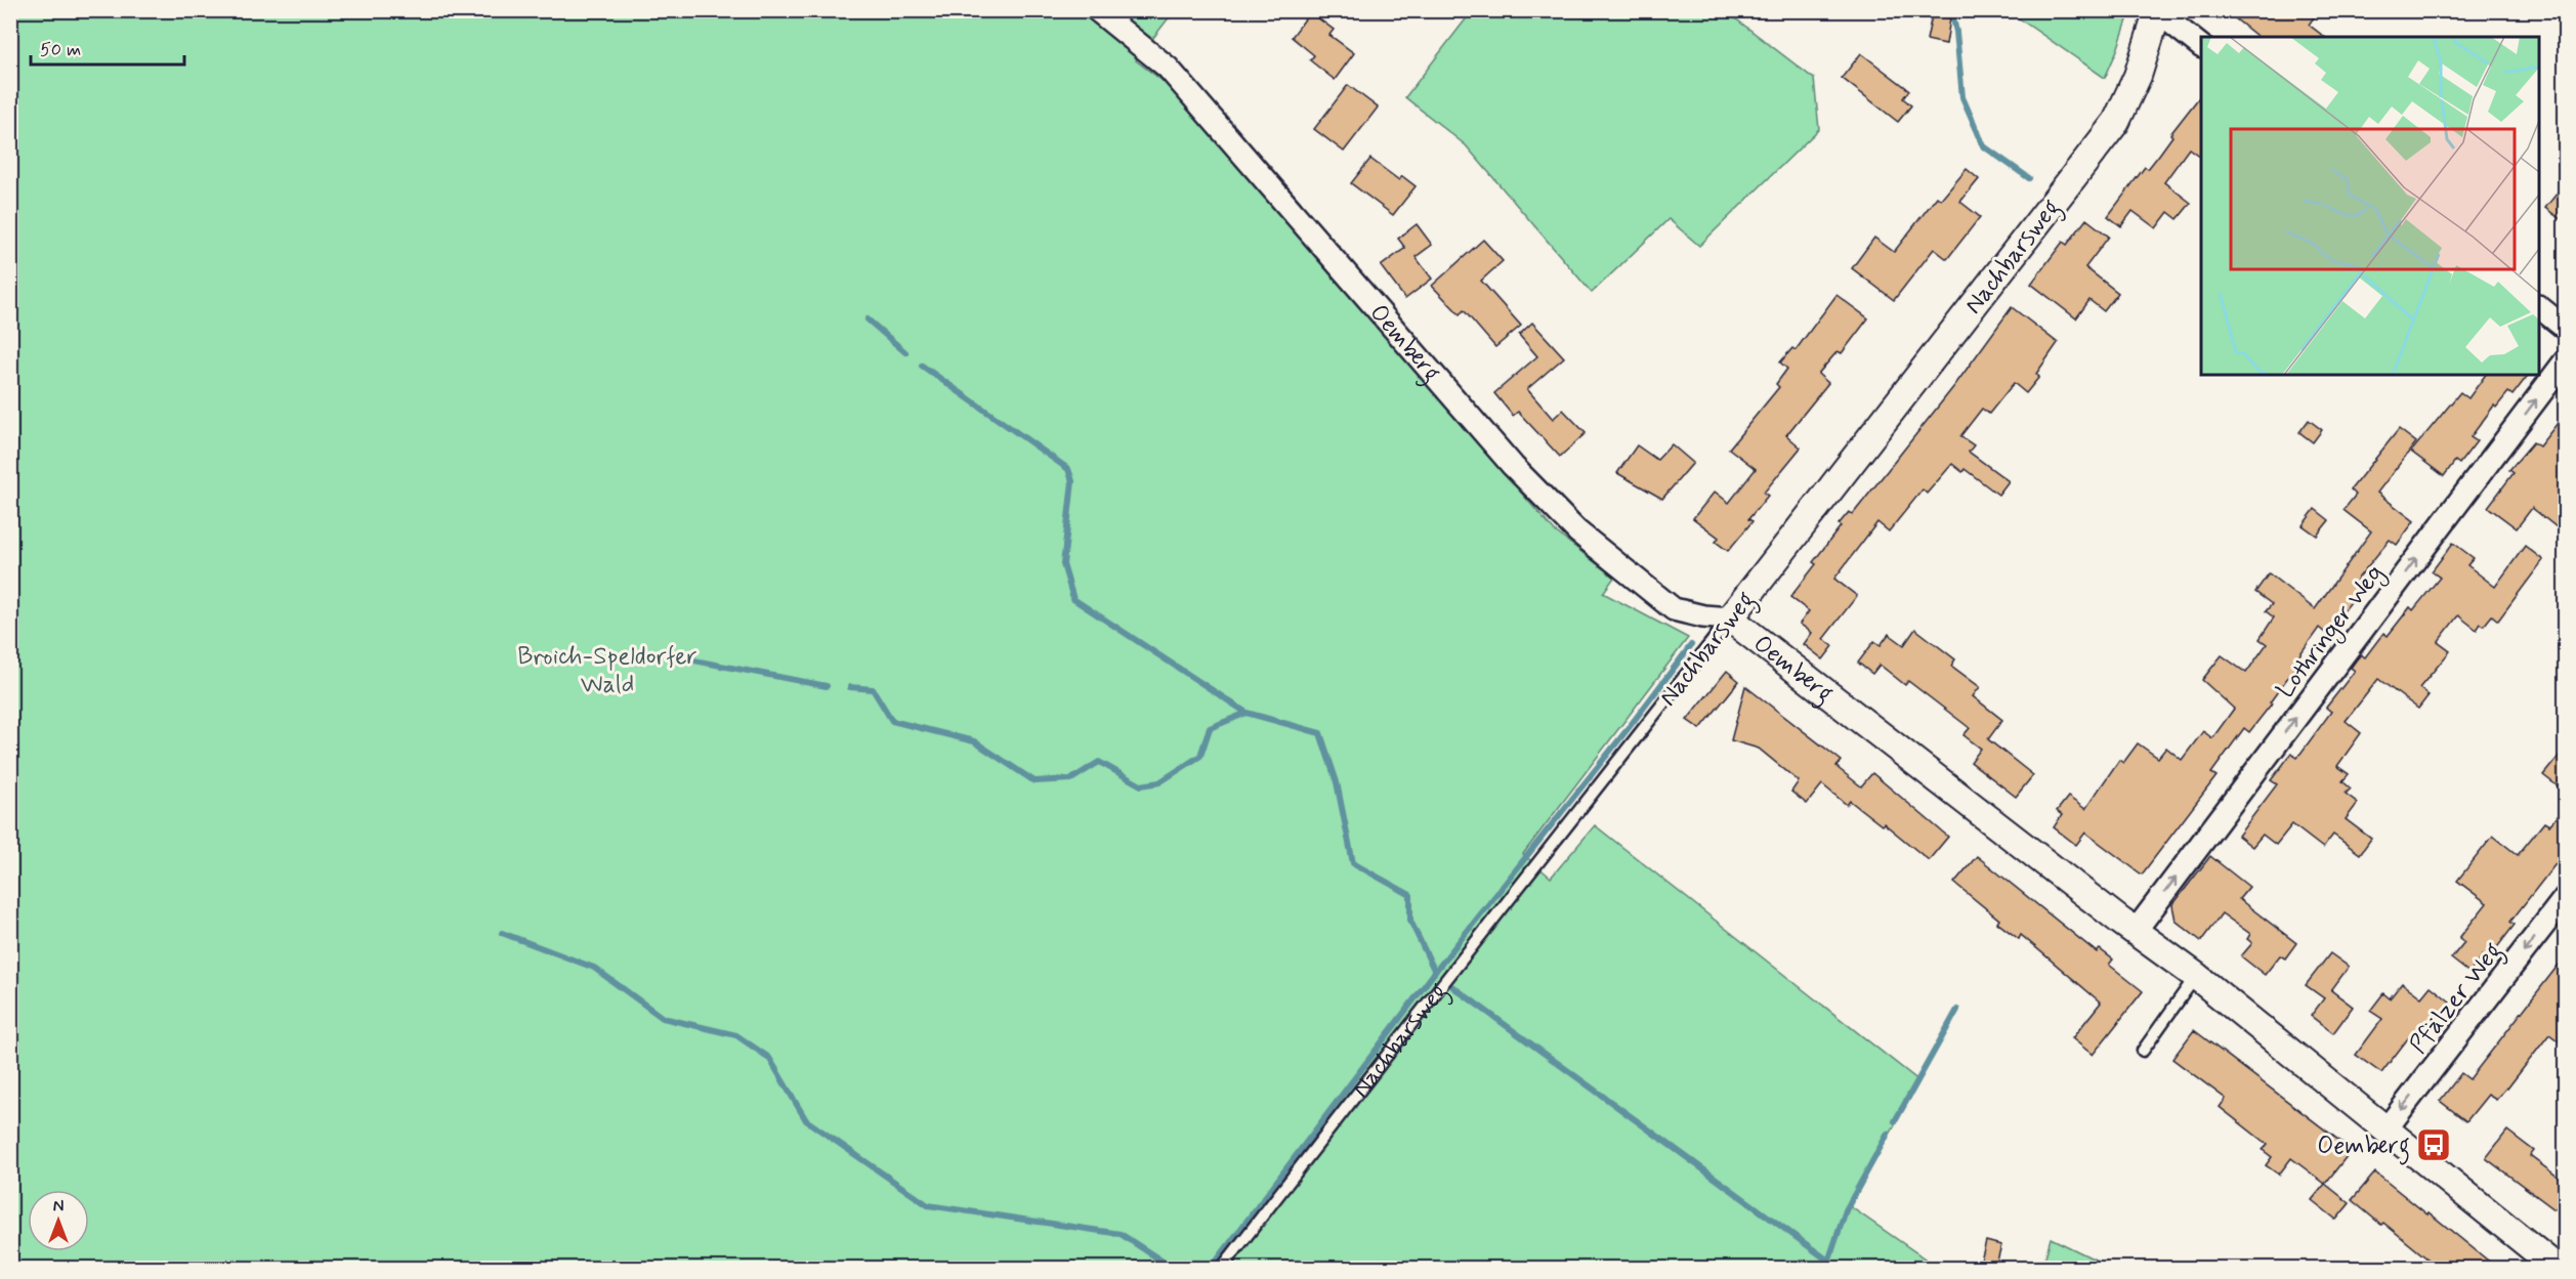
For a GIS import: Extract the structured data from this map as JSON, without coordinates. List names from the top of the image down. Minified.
{"streets":{"street":["Nachbarsweg","Oemberg","Lothringer Weg","Pfälzer Weg"]},"crossings":[["Nachbarsweg","Oemberg"],["Oemberg","Lothringer Weg"],["Oemberg","Pfälzer Weg"]],"one_way":["Lothringer Weg","Pfälzer Weg"],"parks":["Broich-Speldorfer Wald"],"places":{"bus stop":["Oemberg"]},"scale_bar":"50 m","north":"top"}
